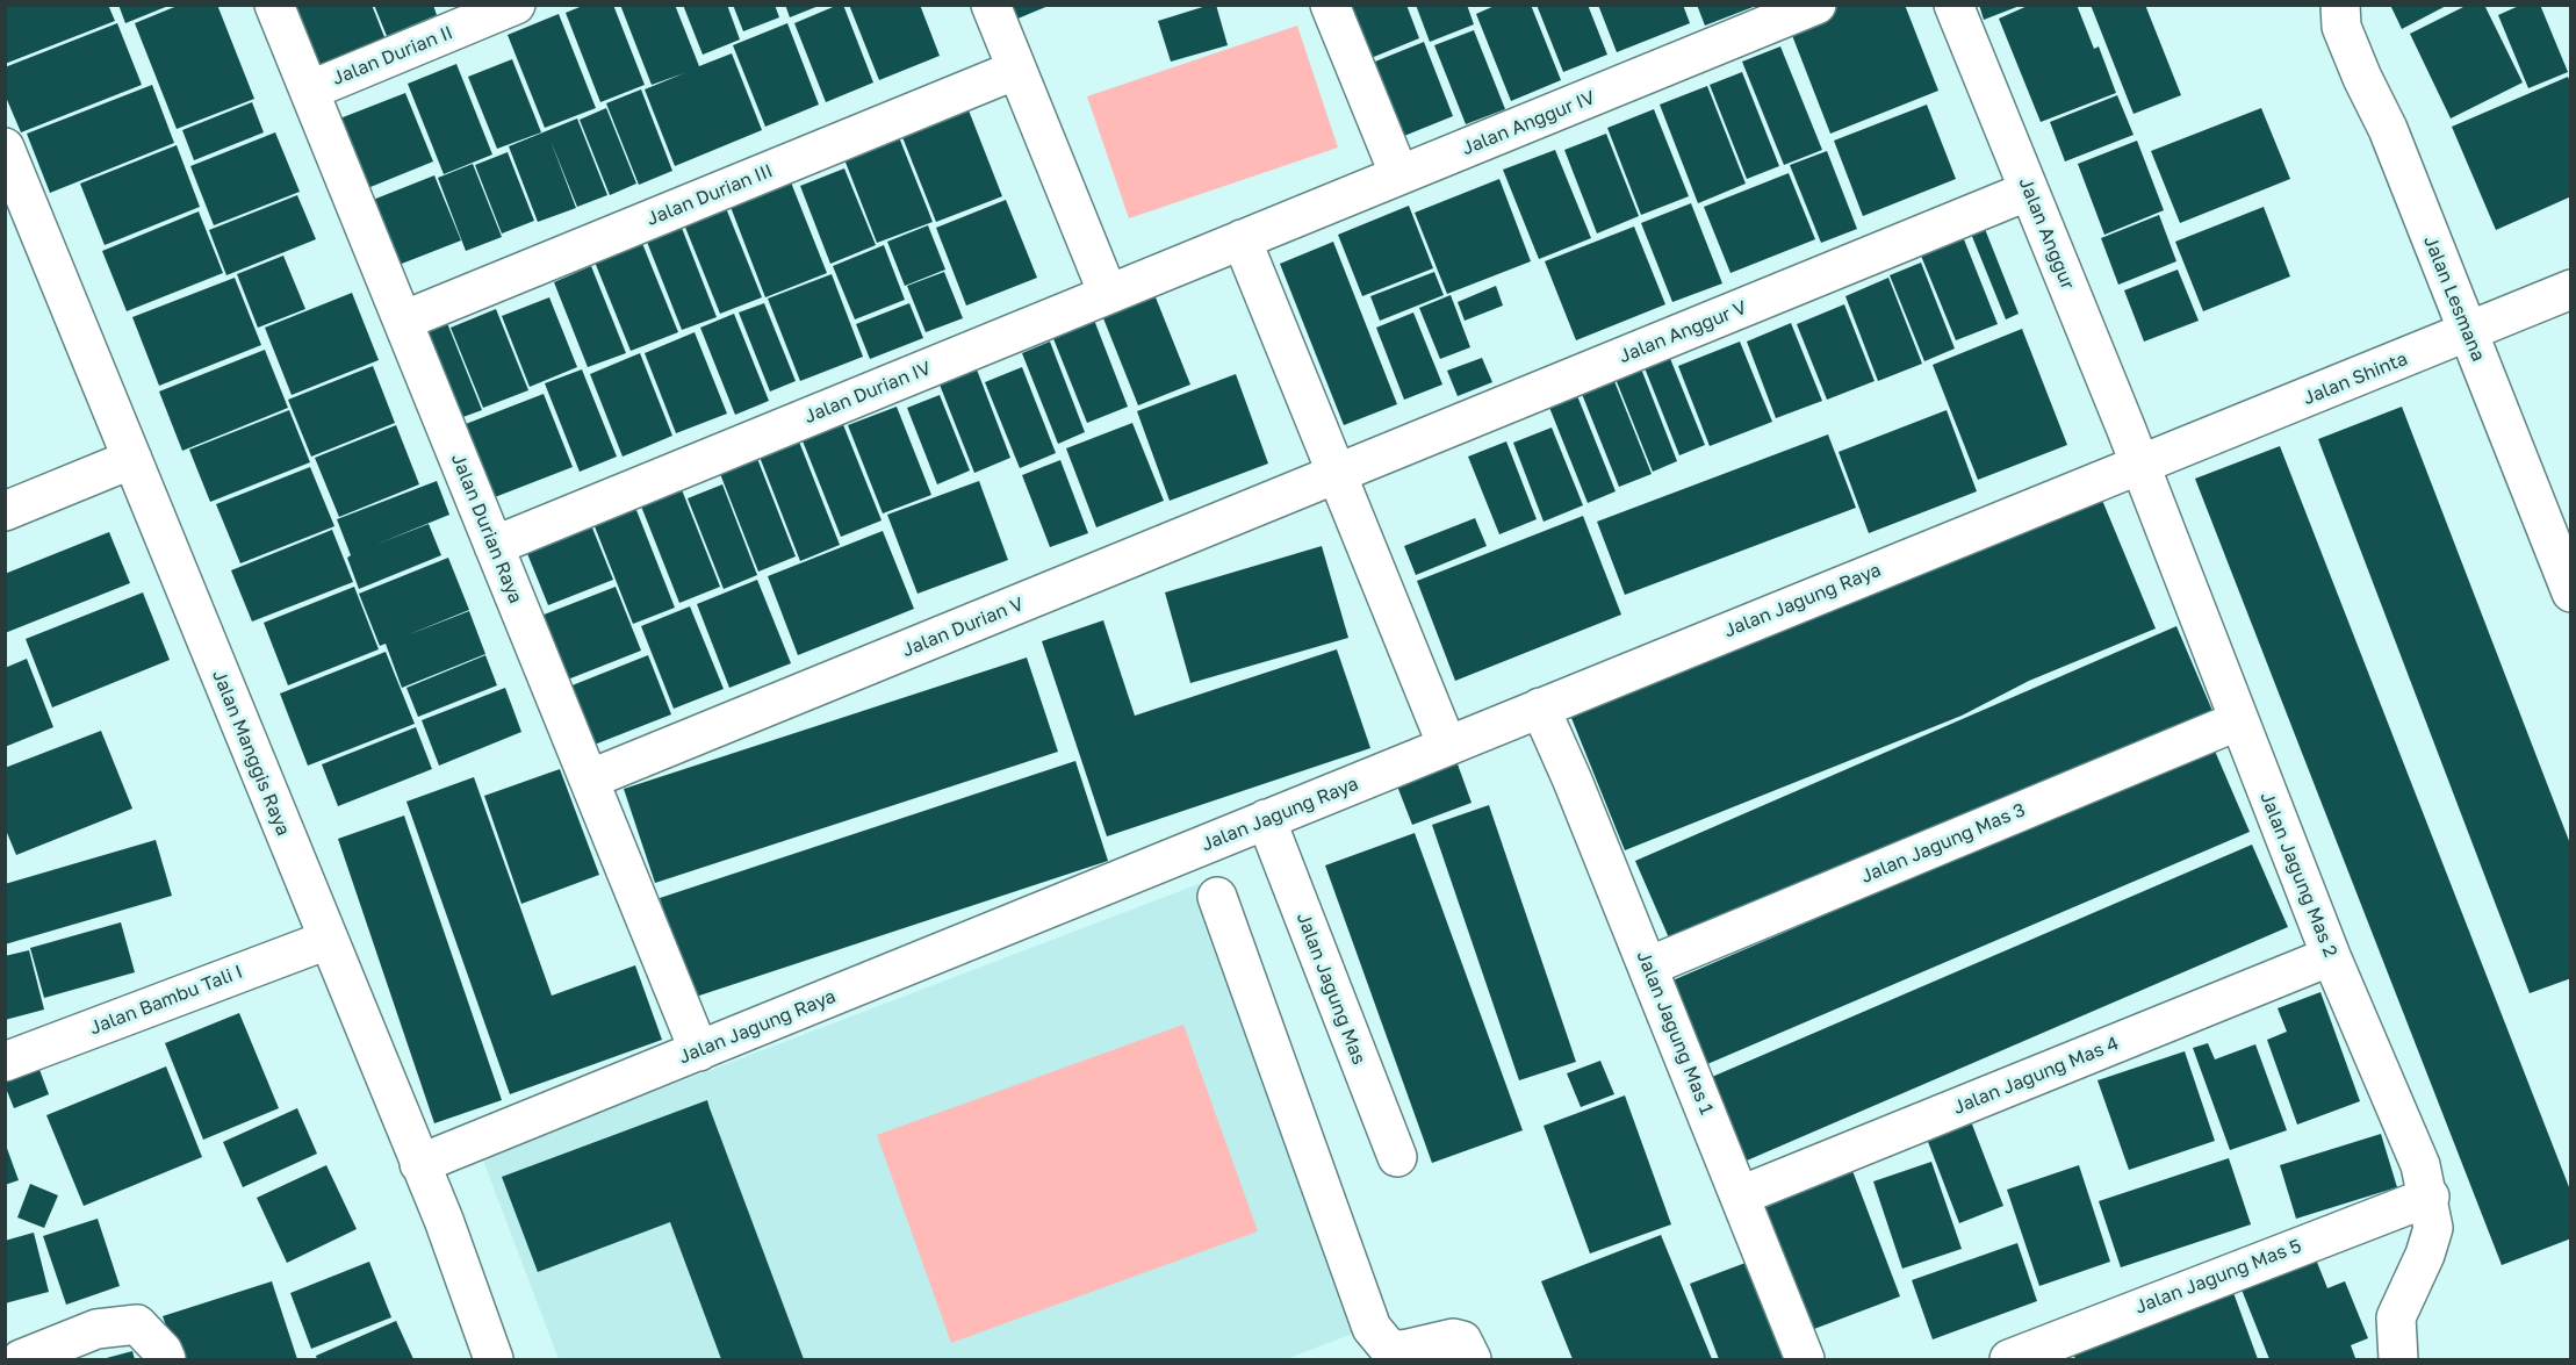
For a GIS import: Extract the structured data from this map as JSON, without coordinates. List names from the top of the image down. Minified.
{"streets":{"street":["Jalan Durian II","Jalan Anggur IV","Jalan Durian III","Jalan Anggur","Jalan Lesmana","Jalan Anggur V","Jalan Shinta","Jalan Durian IV","Jalan Durian Raya","Jalan Jagung Raya","Jalan Durian V","Jalan Manggis Raya","Jalan Jagung Mas 3","Jalan Jagung Mas 2","Jalan Jagung Mas","Jalan Bambu Tali I","Jalan Jagung Mas 1","Jalan Jagung Mas 4","Jalan Jagung Mas 5"]},"crossings":[["Jalan Durian II","Jalan Durian Raya"],["Jalan Anggur IV","Jalan Durian IV"],["Jalan Durian III","Jalan Durian Raya"],["Jalan Anggur","Jalan Anggur V"],["Jalan Anggur","Jalan Shinta"],["Jalan Anggur","Jalan Jagung Raya"],["Jalan Anggur","Jalan Jagung Mas 2"],["Jalan Lesmana","Jalan Shinta"],["Jalan Anggur V","Jalan Durian V"],["Jalan Shinta","Jalan Jagung Raya"],["Jalan Shinta","Jalan Jagung Mas 2"],["Jalan Durian IV","Jalan Durian Raya"],["Jalan Durian Raya","Jalan Jagung Raya"],["Jalan Durian Raya","Jalan Durian V"],["Jalan Jagung Raya","Jalan Manggis Raya"],["Jalan Jagung Raya","Jalan Jagung Mas 2"],["Jalan Jagung Raya","Jalan Jagung Mas"],["Jalan Jagung Raya","Jalan Jagung Mas 1"],["Jalan Manggis Raya","Jalan Bambu Tali I"],["Jalan Jagung Mas 3","Jalan Jagung Mas 2"],["Jalan Jagung Mas 3","Jalan Jagung Mas 1"],["Jalan Jagung Mas 2","Jalan Jagung Mas 4"],["Jalan Jagung Mas 2","Jalan Jagung Mas 5"],["Jalan Jagung Mas 1","Jalan Jagung Mas 4"]]}
